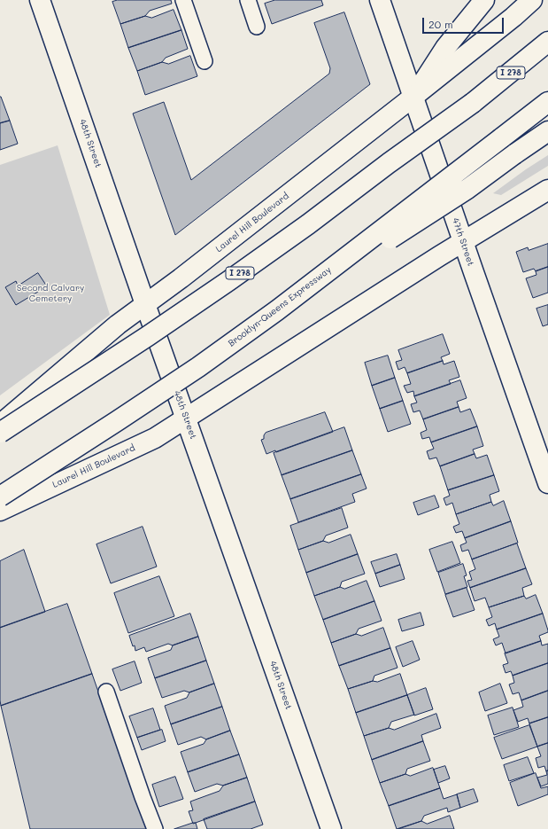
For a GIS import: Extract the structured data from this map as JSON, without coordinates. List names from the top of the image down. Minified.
{"streets":{"main road":["I 278","48th Street","Laurel Hill Boulevard","47th Street","Brooklyn-Queens Expressway"]},"crossings":[["48th Street","Laurel Hill Boulevard"],["Laurel Hill Boulevard","47th Street"]],"parks":["Second Calvary Cemetery"],"scale_bar":"20 m"}
